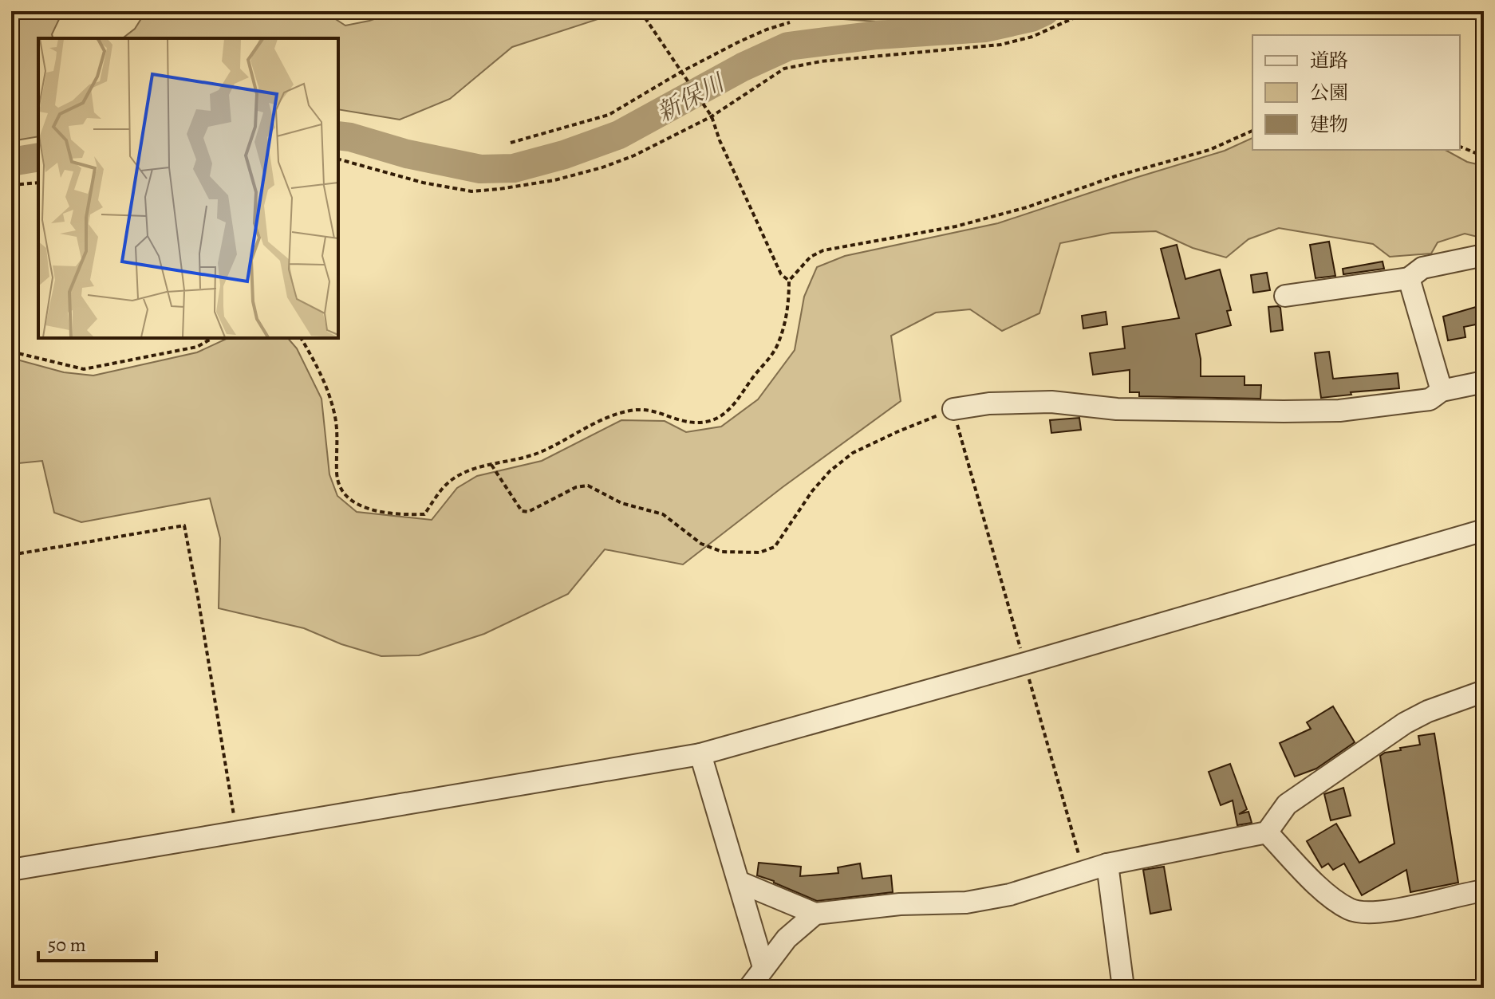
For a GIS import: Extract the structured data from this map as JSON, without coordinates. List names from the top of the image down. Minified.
{"water":["新保川"],"legend":["道路","公園","建物"],"scale_bar":"50 m"}
